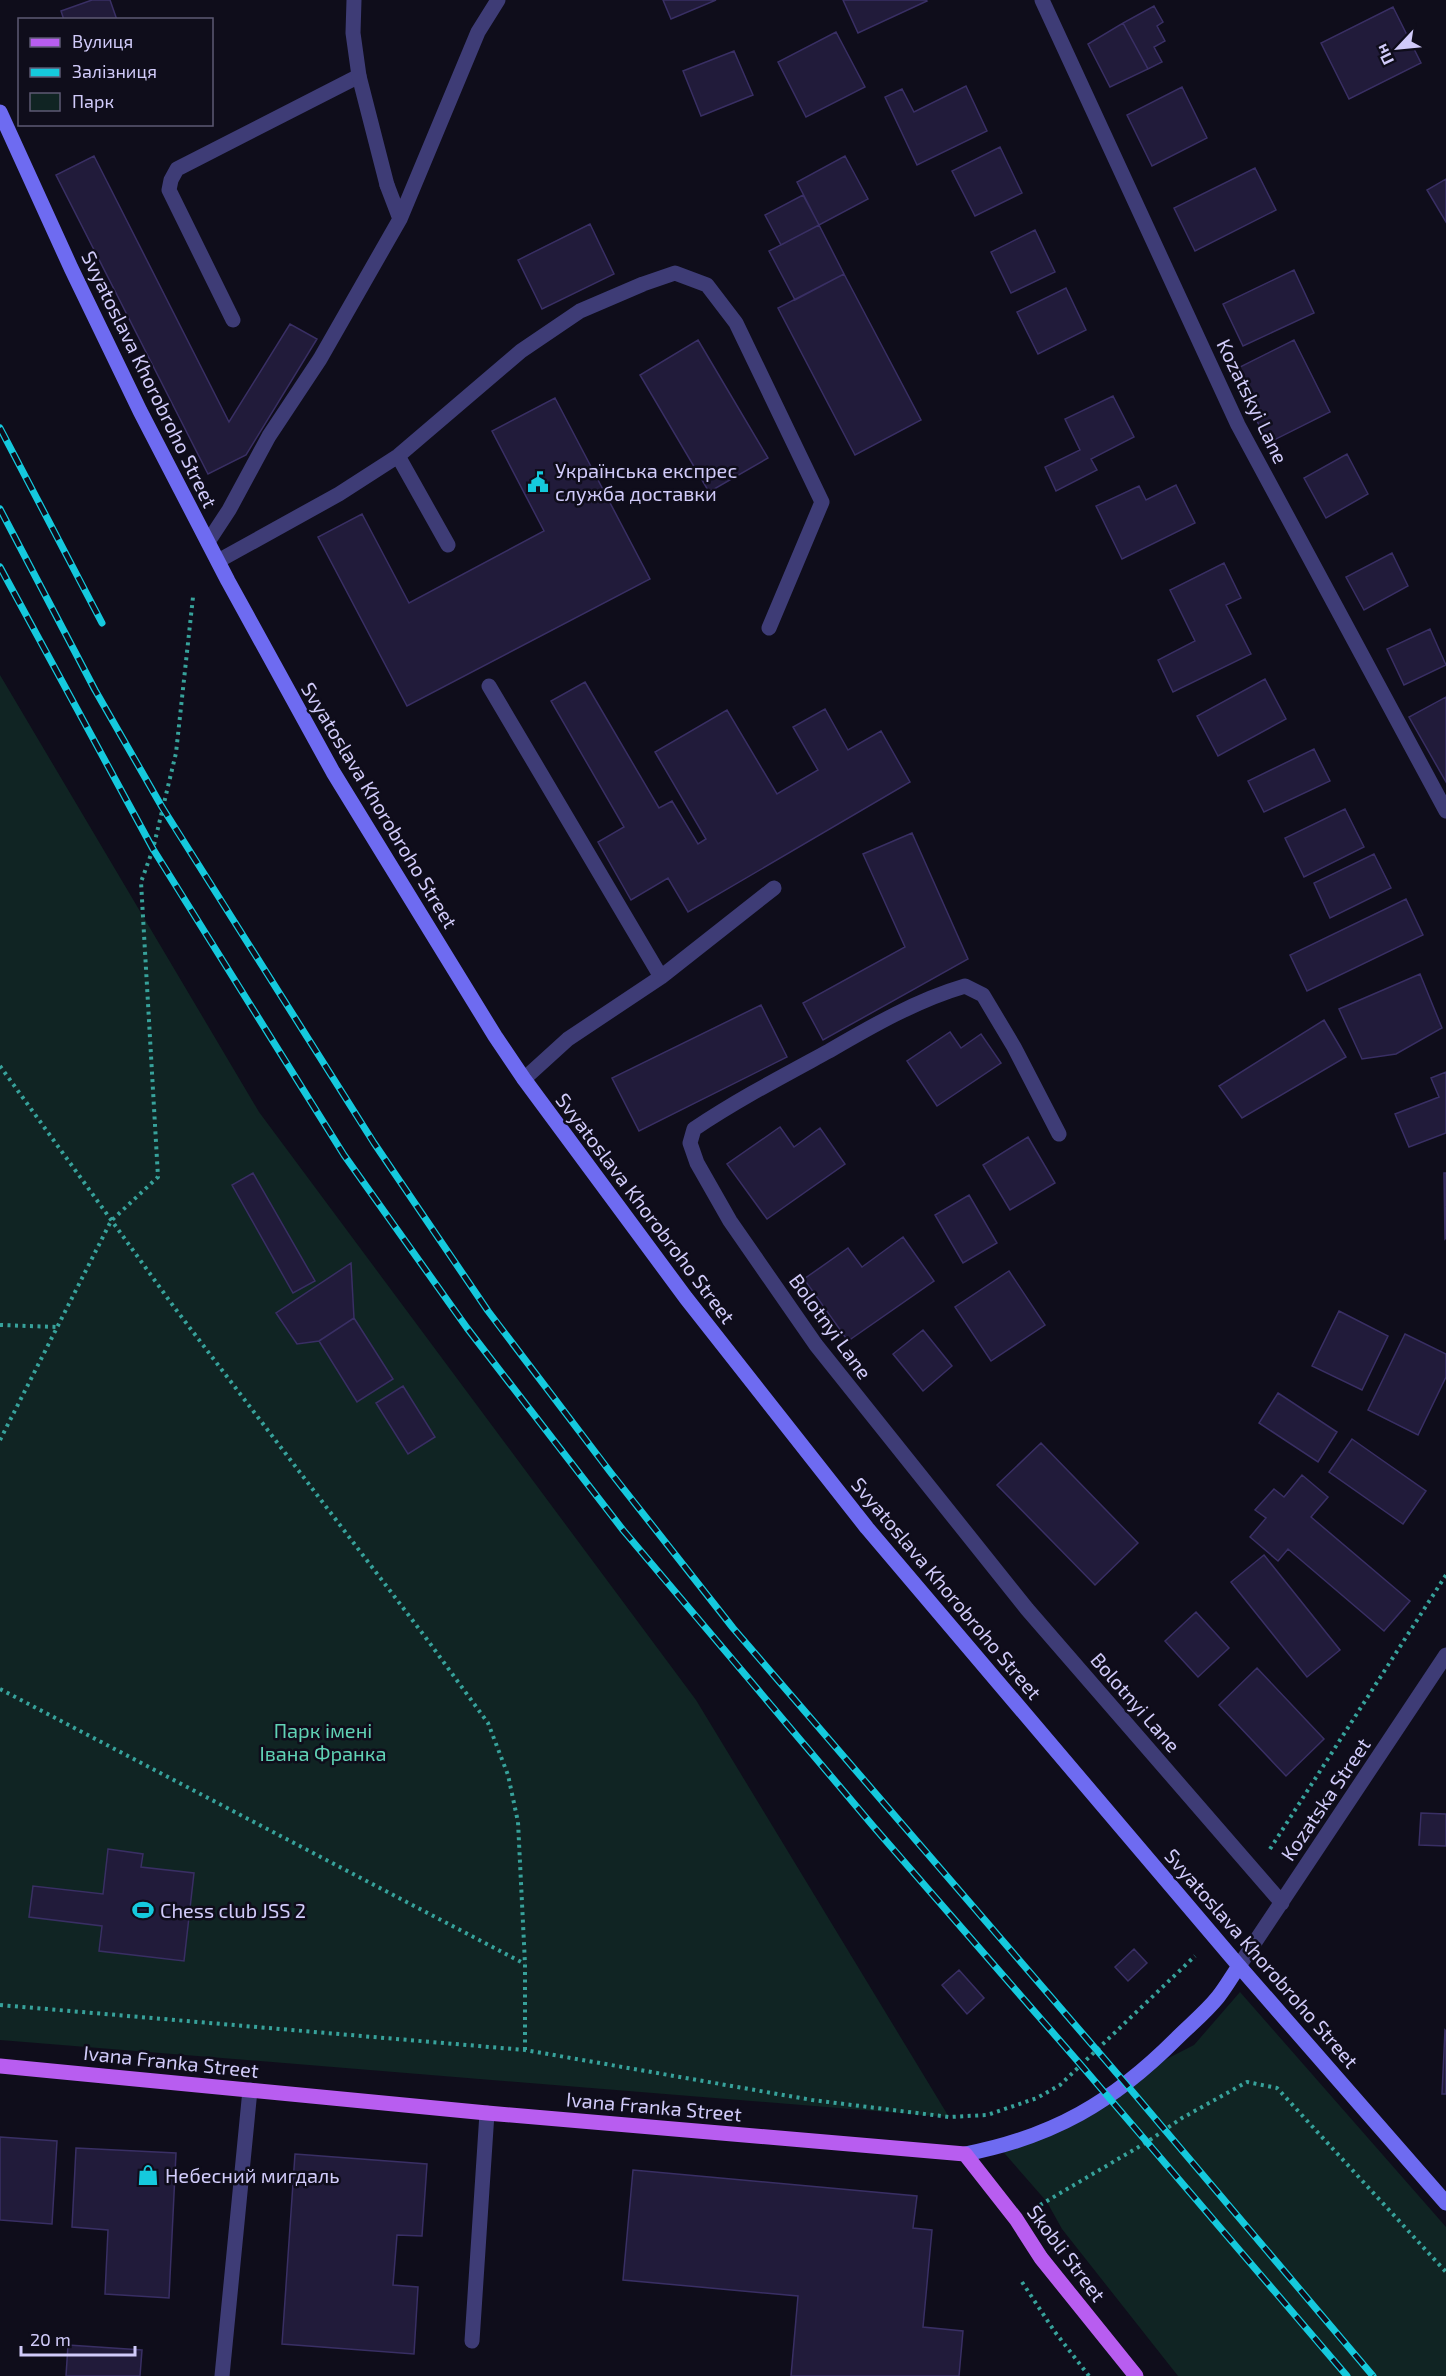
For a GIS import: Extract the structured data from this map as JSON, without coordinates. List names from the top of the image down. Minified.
{"streets":{"main road":["Svyatoslava Khorobroho Street","Ivana Franka Street","Skobli Street"],"street":["Kozatskyi Lane","Bolotnyi Lane","Kozatska Street"]},"crossings":[["Svyatoslava Khorobroho Street","Kozatska Street"],["Svyatoslava Khorobroho Street","Ivana Franka Street"],["Bolotnyi Lane","Kozatska Street"],["Kozatska Street","Ivana Franka Street"],["Ivana Franka Street","Skobli Street"]],"parks":["Парк імені Івана Франка"],"places":{"public building":["Українська експрес служба доставки"],"sports":["Chess club JSS 2"],"shop":["Небесний мигдаль"]},"legend":["Вулиця","Залізниця","Парк"],"scale_bar":"20 m","north":"bottom left"}
